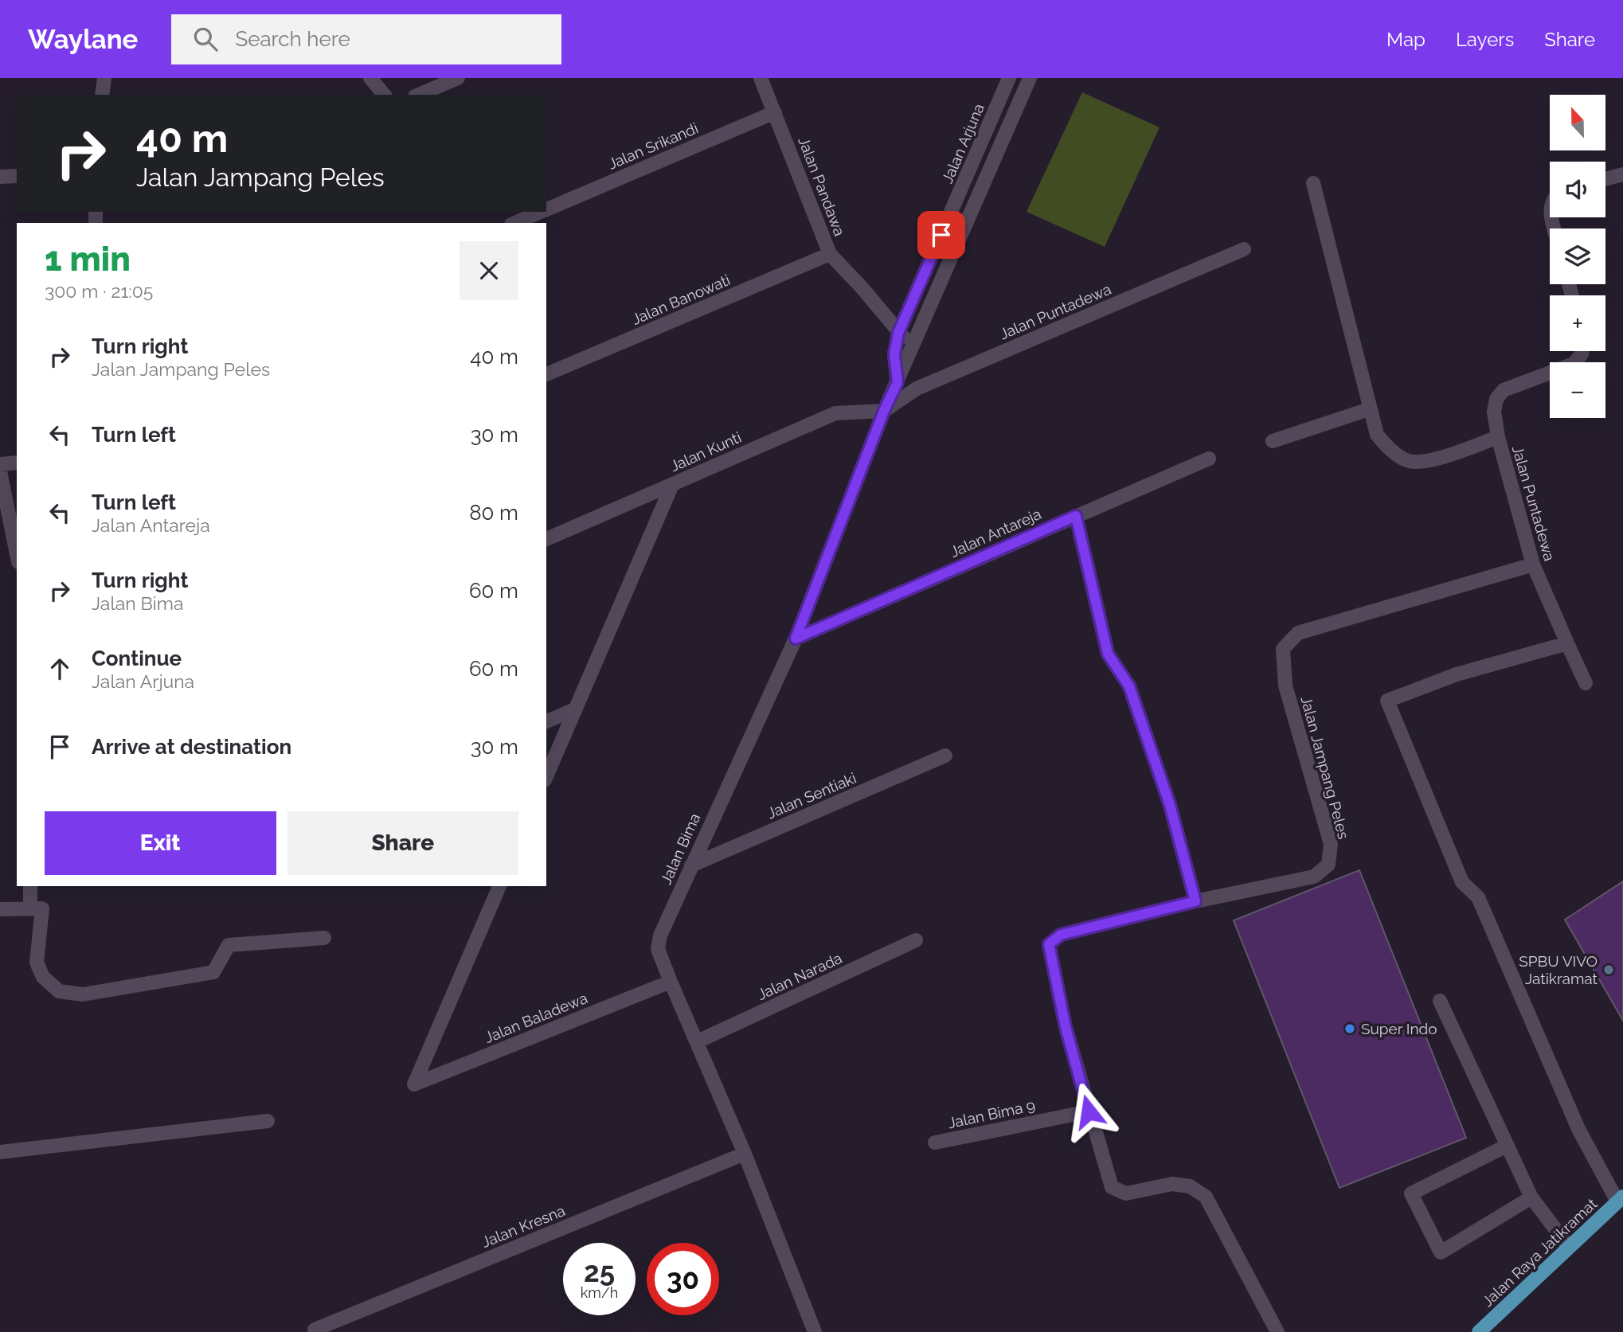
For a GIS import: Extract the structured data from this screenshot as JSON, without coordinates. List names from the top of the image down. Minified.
{"streets":{"main road":["Jalan Raya Jatikramat"],"street":["Jalan Arjuna","Jalan Srikandi","Jalan Pandawa","Jalan Banowati","Jalan Puntadewa","Jalan Kunti","Jalan Antareja","Jalan Jampang Peles","Jalan Sentiaki","Jalan Bima","Jalan Narada","Jalan Baladewa","Jalan Bima 9","Jalan Kresna"]},"crossings":[["Jalan Arjuna","Jalan Pandawa"],["Jalan Arjuna","Jalan Bima"],["Jalan Srikandi","Jalan Pandawa"],["Jalan Pandawa","Jalan Banowati"],["Jalan Puntadewa","Jalan Kunti"],["Jalan Puntadewa","Jalan Jampang Peles"],["Jalan Puntadewa","Jalan Bima"],["Jalan Kunti","Jalan Bima"],["Jalan Antareja","Jalan Bima"],["Jalan Jampang Peles","Jalan Bima 9"],["Jalan Sentiaki","Jalan Bima"],["Jalan Bima","Jalan Narada"],["Jalan Bima","Jalan Baladewa"],["Jalan Bima","Jalan Kresna"]],"places":["SPBU VIVO Jatikramat","Super Indo"],"north":"top","page":{"header":"Waylane","search":"Search here","nav":["Map","Layers","Share"],"map_buttons":["+","−"],"turn":["40 m","Jalan Jampang Peles"],"heading":["1 min","300 m · 21:05"],"list":[{"name":"Turn right","note":"Jalan Jampang Peles","value":"40 m"},{"name":"Turn left","value":"30 m"},{"name":"Turn left","note":"Jalan Antareja","value":"80 m"},{"name":"Turn right","note":"Jalan Bima","value":"60 m"},{"name":"Continue","note":"Jalan Arjuna","value":"60 m"},{"name":"Arrive at destination","value":"30 m"}],"buttons":["Exit","Share"],"speed":"25 km/h","limit":"30"}}
